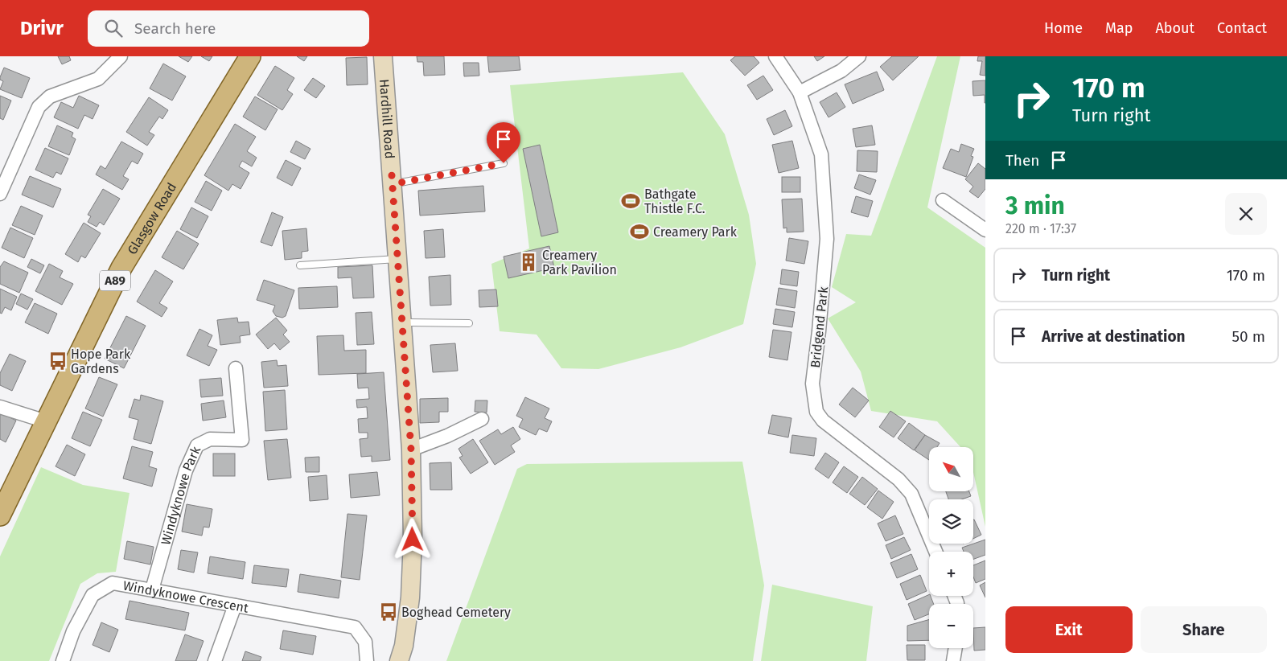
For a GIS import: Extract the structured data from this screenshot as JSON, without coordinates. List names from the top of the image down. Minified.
{"streets":{"main road":["Hardhill Road","Glasgow Road","A89"],"street":["Bridgend Park","Windyknowe Park","Windyknowe Crescent"]},"crossings":[["Windyknowe Park","Windyknowe Crescent"]],"places":{"sports":["Bathgate Thistle F.C.","Creamery Park"],"building":["Creamery Park Pavilion"],"bus stop":["Hope Park Gardens","Boghead Cemetery"]},"north":"top left","page":{"header":"Drivr","search":"Search here","nav":["Home","Map","About","Contact"],"turn":["170 m","Turn right"],"then":"Then","heading":["3 min","220 m · 17:37"],"list":[{"name":"Turn right","value":"170 m"},{"name":"Arrive at destination","value":"50 m"}],"map_buttons":["+","−"],"buttons":["Exit","Share"]}}
